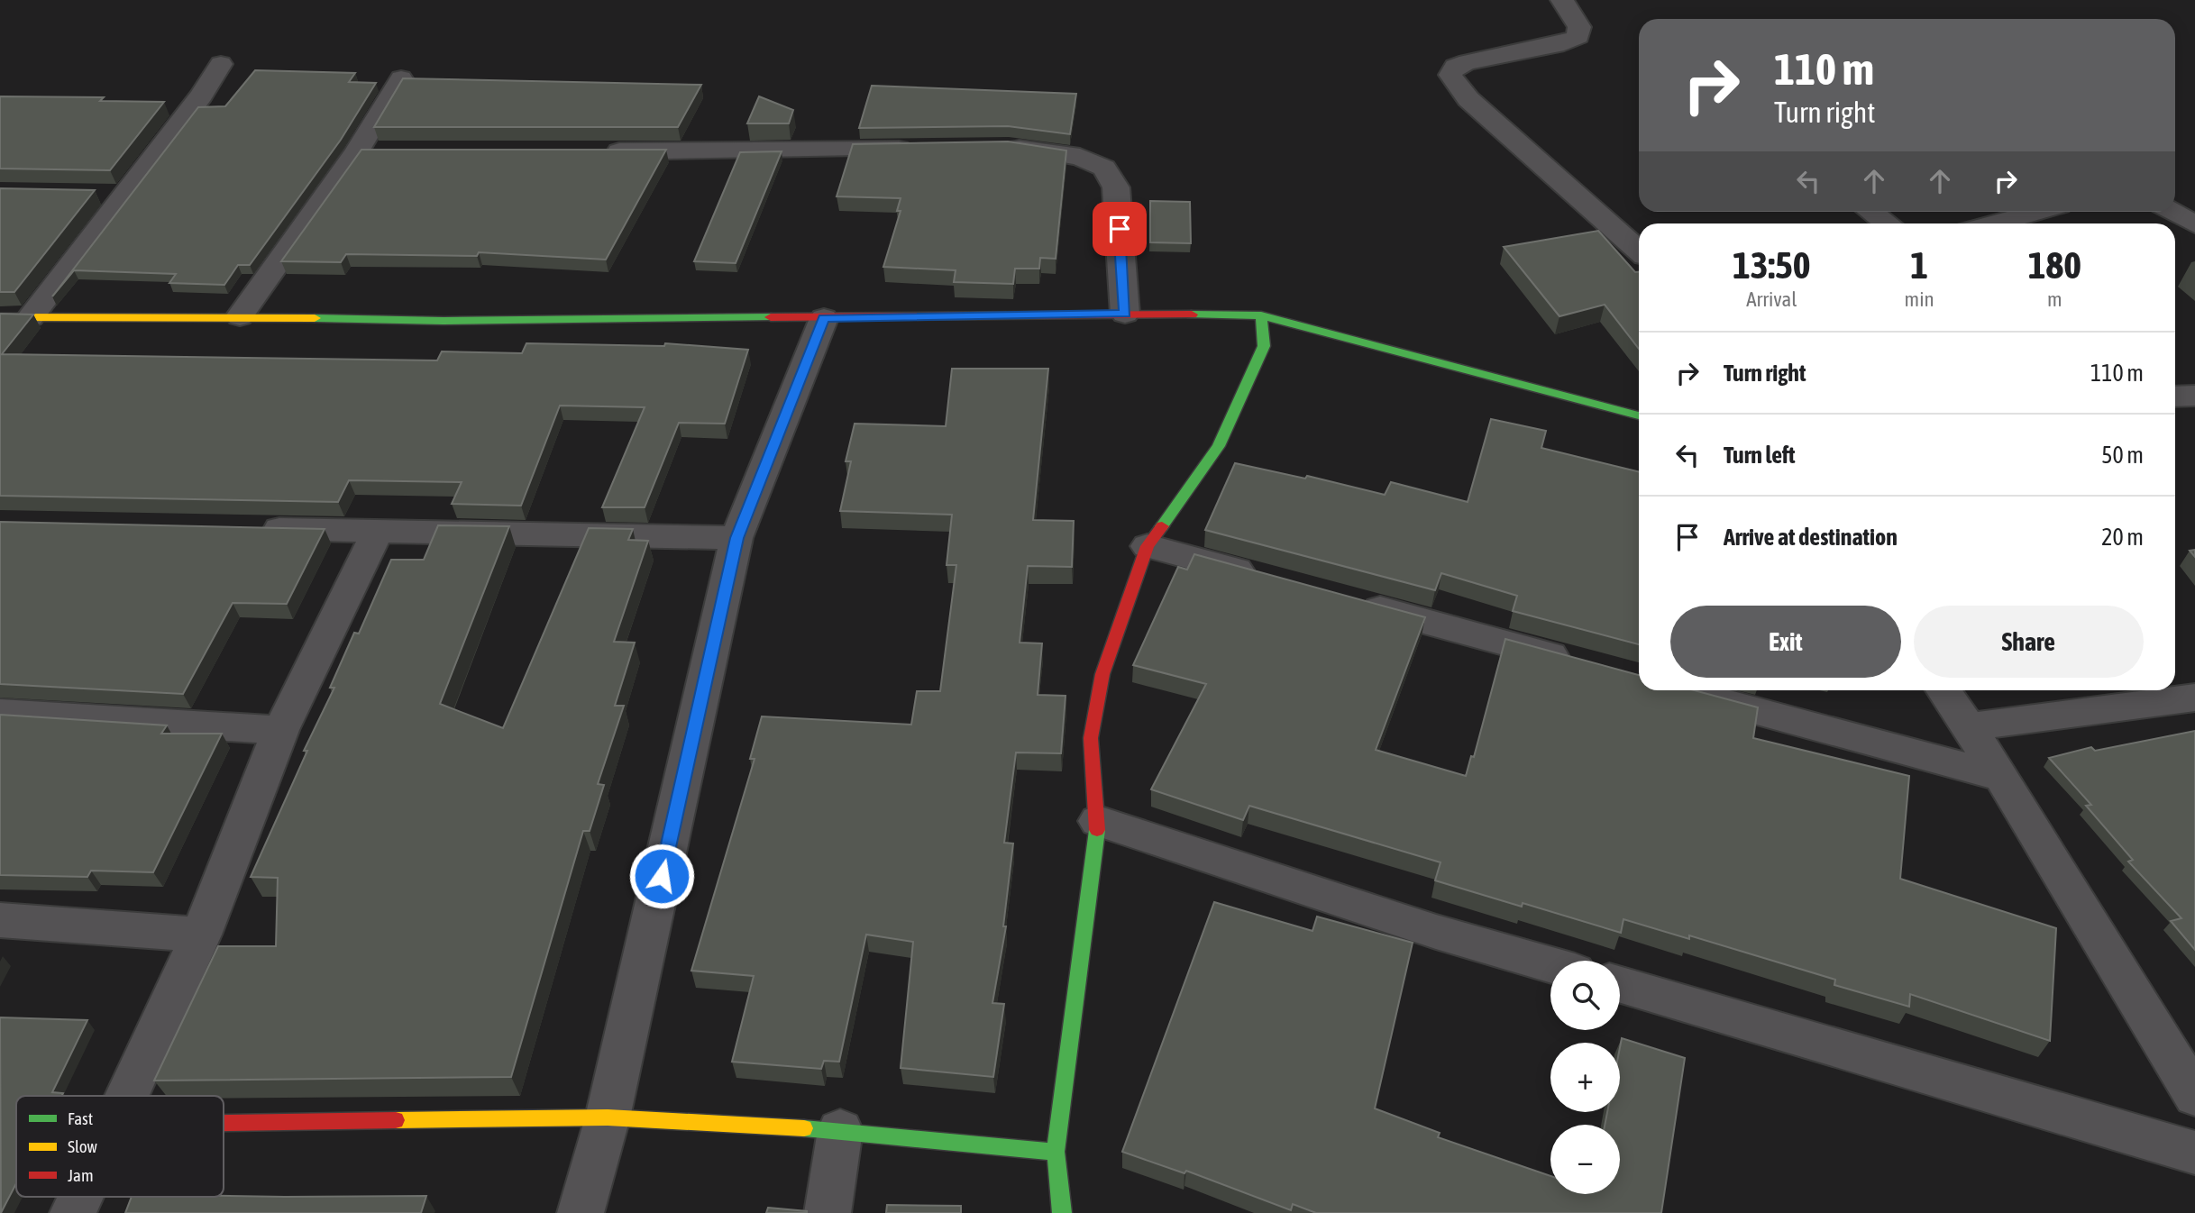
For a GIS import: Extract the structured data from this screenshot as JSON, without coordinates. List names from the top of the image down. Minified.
{"legend":["Fast","Slow","Jam"],"page":{"turn":["110 m","Turn right"],"eta":["13:50","Arrival","1","min","180","m"],"list":[{"name":"Turn right","value":"110 m"},{"name":"Turn left","value":"50 m"},{"name":"Arrive at destination","value":"20 m"}],"buttons":["Exit","Share"],"map_buttons":["+","−"]}}
